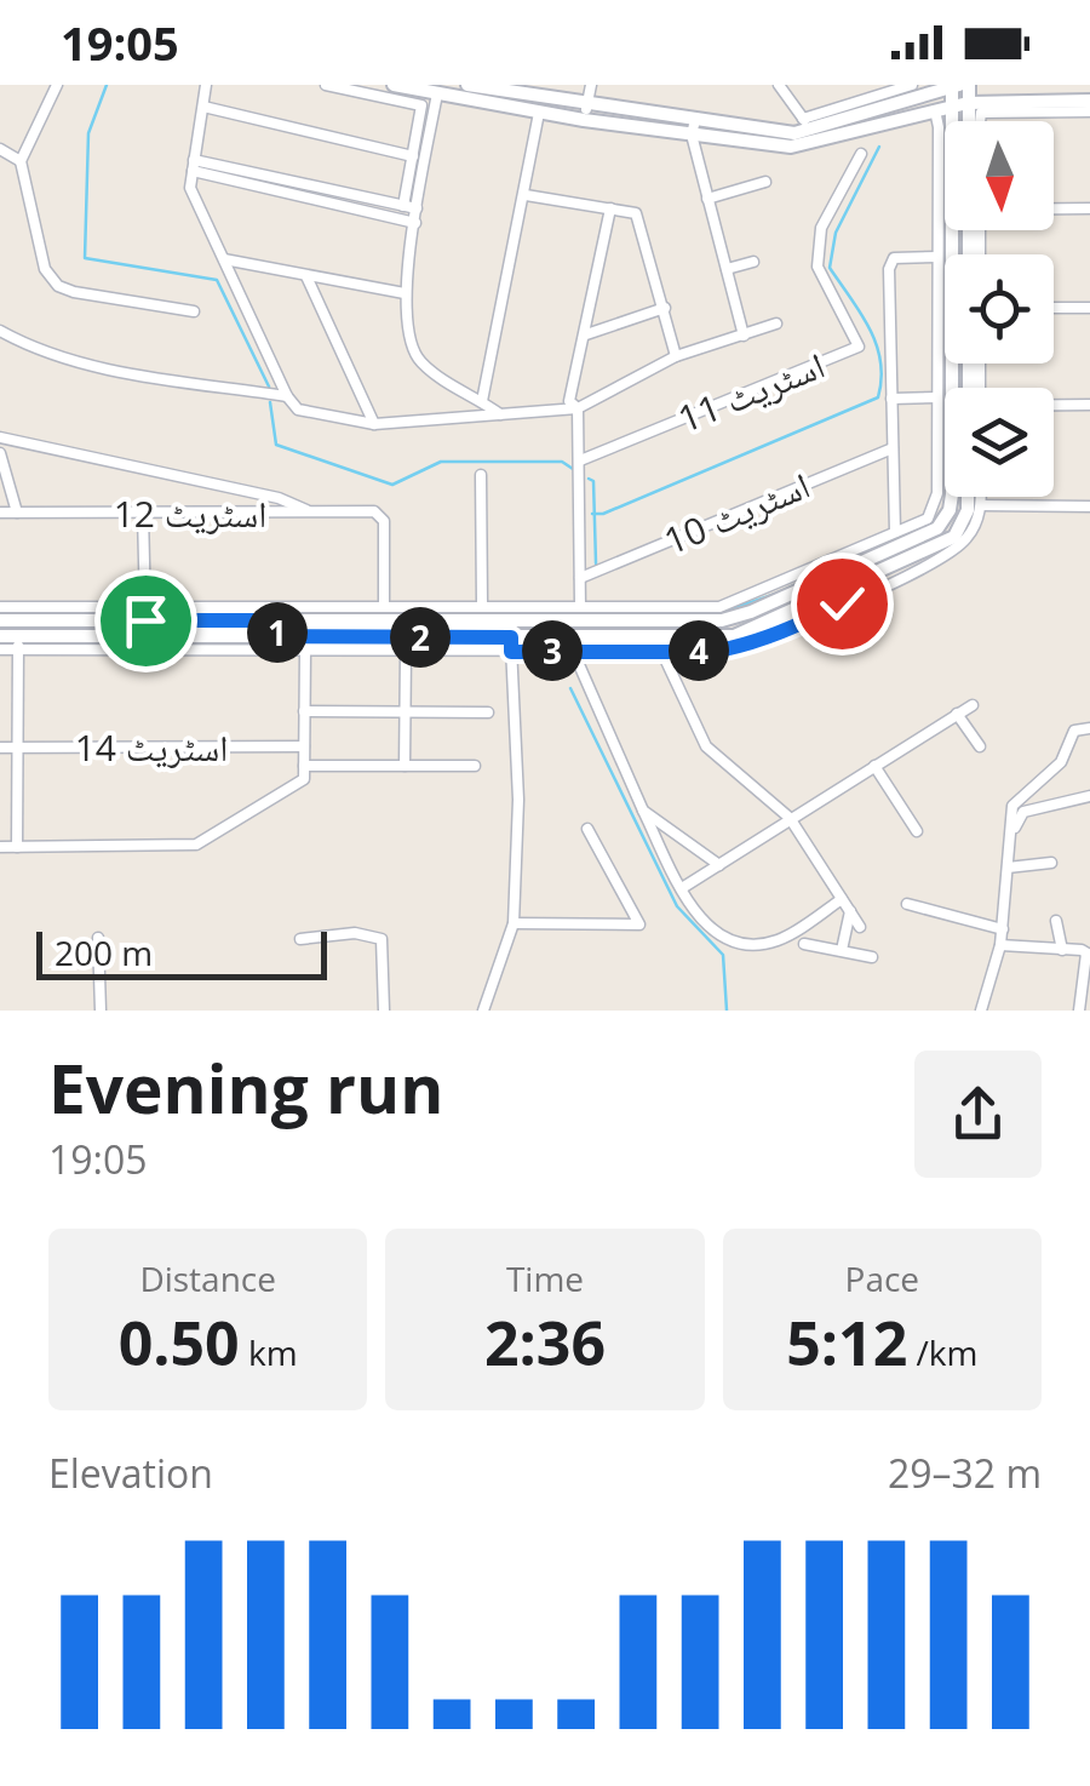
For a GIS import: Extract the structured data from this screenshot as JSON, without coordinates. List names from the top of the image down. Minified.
{"streets":{"street":["اسٹریٹ 11","اسٹریٹ 12","اسٹریٹ 10","اسٹریٹ 14"]},"scale_bar":"200 m","north":"bottom","page":{"status":"19:05","pins":["1","2","3","4"],"scale":"200 m","heading":["Evening run","19:05"],"stats":[["Distance","0.50 km"],["Time","2:36"],["Pace","5:12 /km"]],"chart":["Elevation","29–32 m"]}}
